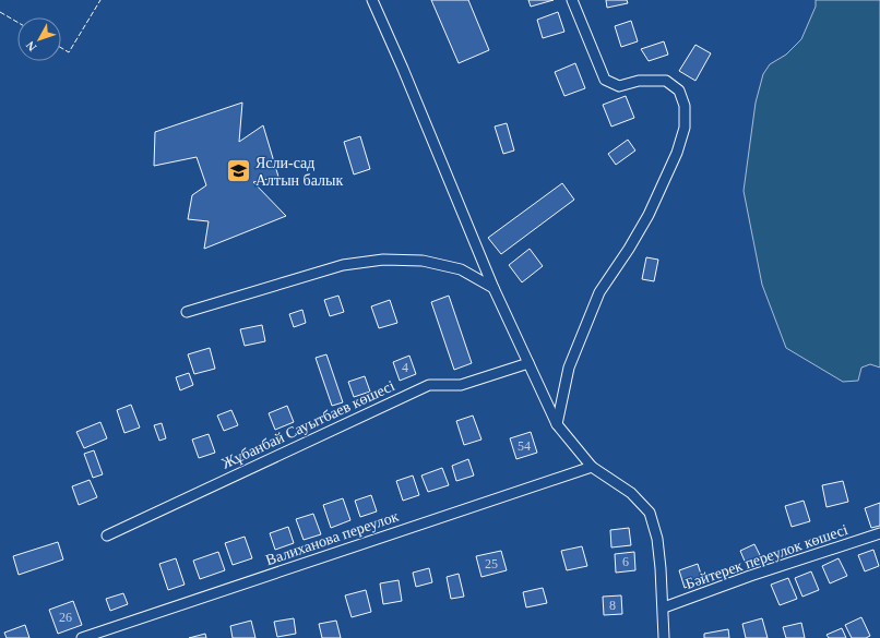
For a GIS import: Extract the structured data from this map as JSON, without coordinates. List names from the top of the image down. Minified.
{"streets":{"street":["Жұбанбай Сауытбаев көшесі","Валиханова переулок","Бәйтерек переулок көшесі"]},"places":{"school or university":["Ясли-сад Алтын балык"]},"house_numbers":["4","54","6","25","8","26"],"north":"bottom left"}
